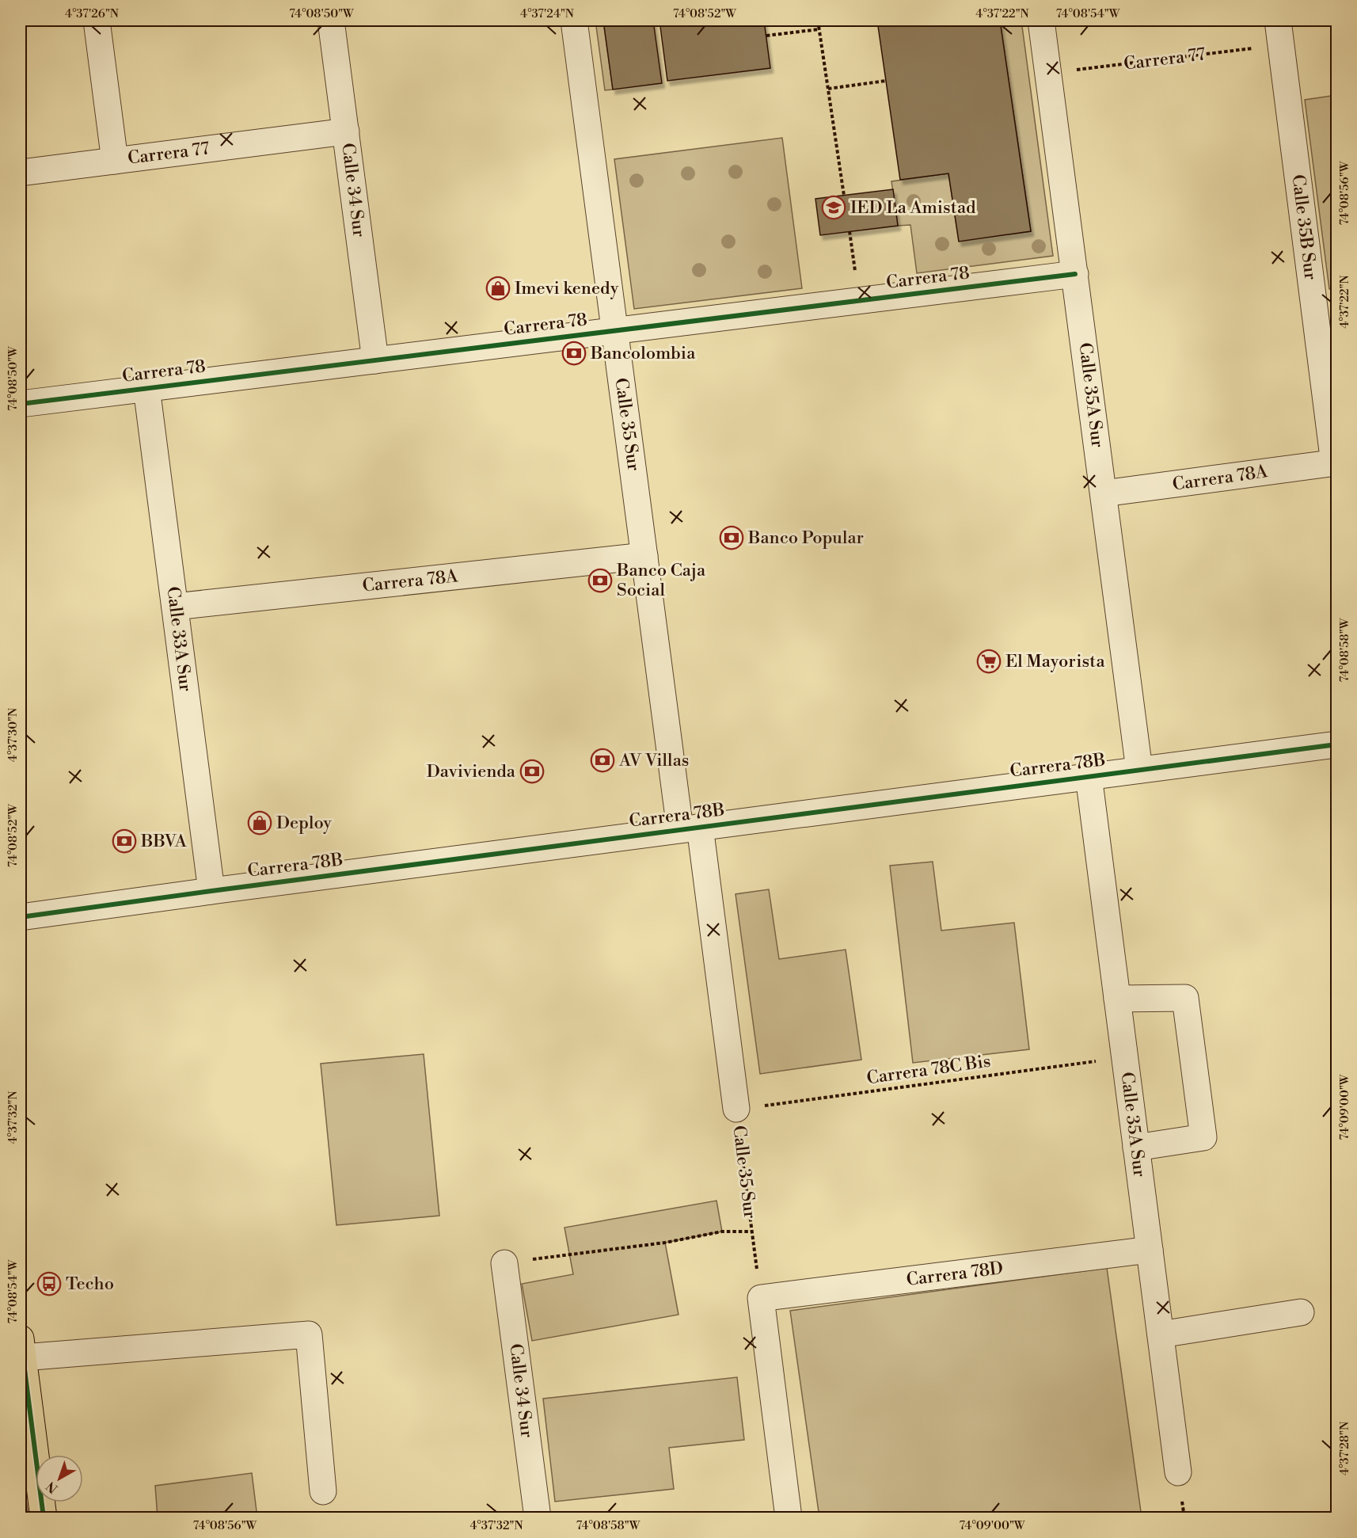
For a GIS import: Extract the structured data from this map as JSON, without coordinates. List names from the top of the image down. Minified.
{"streets":{"street":["Carrera 77","Calle 34 Sur","Calle 35B Sur","Carrera 78","Calle 35A Sur","Calle 35 Sur","Carrera 78A","Calle 33A Sur","Carrera 78B","Carrera 78D"],"path":["Carrera 78C Bis"]},"crossings":[["Carrera 77","Calle 34 Sur"],["Carrera 77","Calle 35B Sur"],["Carrera 77","Calle 35A Sur"],["Calle 34 Sur","Carrera 78"],["Calle 35B Sur","Carrera 78A"],["Carrera 78","Calle 35A Sur"],["Carrera 78","Calle 35 Sur"],["Carrera 78","Calle 33A Sur"],["Calle 35A Sur","Carrera 78A"],["Calle 35A Sur","Carrera 78B"],["Calle 35A Sur","Carrera 78C Bis"],["Calle 35A Sur","Carrera 78D"],["Calle 35 Sur","Carrera 78A"],["Calle 35 Sur","Carrera 78B"],["Calle 35 Sur","Carrera 78C Bis"],["Calle 35 Sur","Carrera 78D"],["Carrera 78A","Calle 33A Sur"],["Calle 33A Sur","Carrera 78B"]],"places":{"school or university":["IED La Amistad"],"shop":["Imevi kenedy","Deploy"],"bank":["Bancolombia","Banco Popular","Banco Caja Social","AV Villas","Davivienda","BBVA"],"supermarket":["El Mayorista"],"bus stop":["Techo"]},"north":"bottom left","coordinates":["4°37'26\"N","74°08'50\"W","4°37'24\"N","74°08'52\"W","4°37'22\"N","74°08'54\"W","74°08'56\"W","74°08'58\"W","4°37'30\"N","74°09'00\"W","4°37'32\"N","4°37'28\"N"]}
